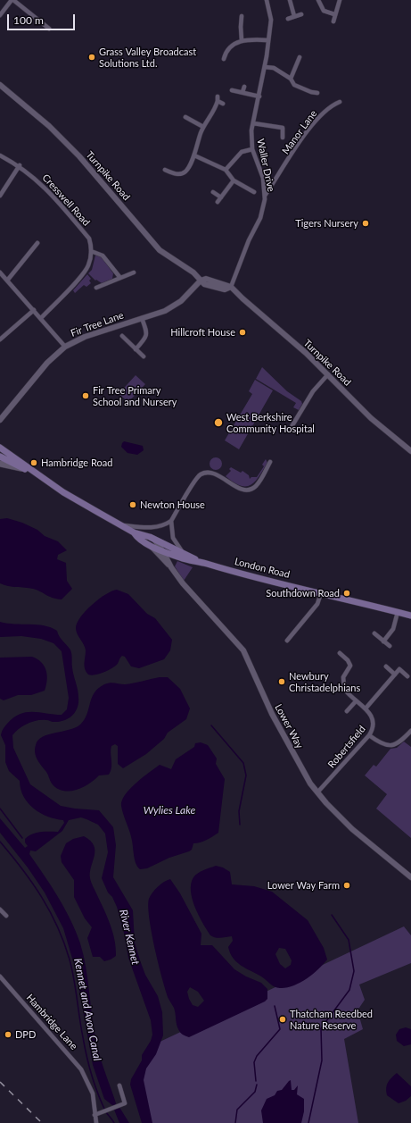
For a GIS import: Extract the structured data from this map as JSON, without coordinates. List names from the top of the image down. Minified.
{"streets":{"main road":["London Road"],"street":["Manor Lane","Waller Drive","Turnpike Road","Cresswell Road","Fir Tree Lane","Lower Way","Robertsfield","Hambridge Lane"]},"crossings":[["Manor Lane","Waller Drive"],["Waller Drive","Turnpike Road"],["Turnpike Road","Fir Tree Lane"],["London Road","Lower Way"],["Lower Way","Robertsfield"]],"water":["Wylies Lake","River Kennet","Kennet and Avon Canal"],"places":["Grass Valley Broadcast Solutions Ltd.","Tigers Nursery","Hillcroft House","Fir Tree Primary School and Nursery","West Berkshire Community Hospital","Hambridge Road","Newton House","Southdown Road","Newbury Christadelphians","Lower Way Farm","Thatcham Reedbed Nature Reserve","DPD"],"scale_bar":"100 m"}
